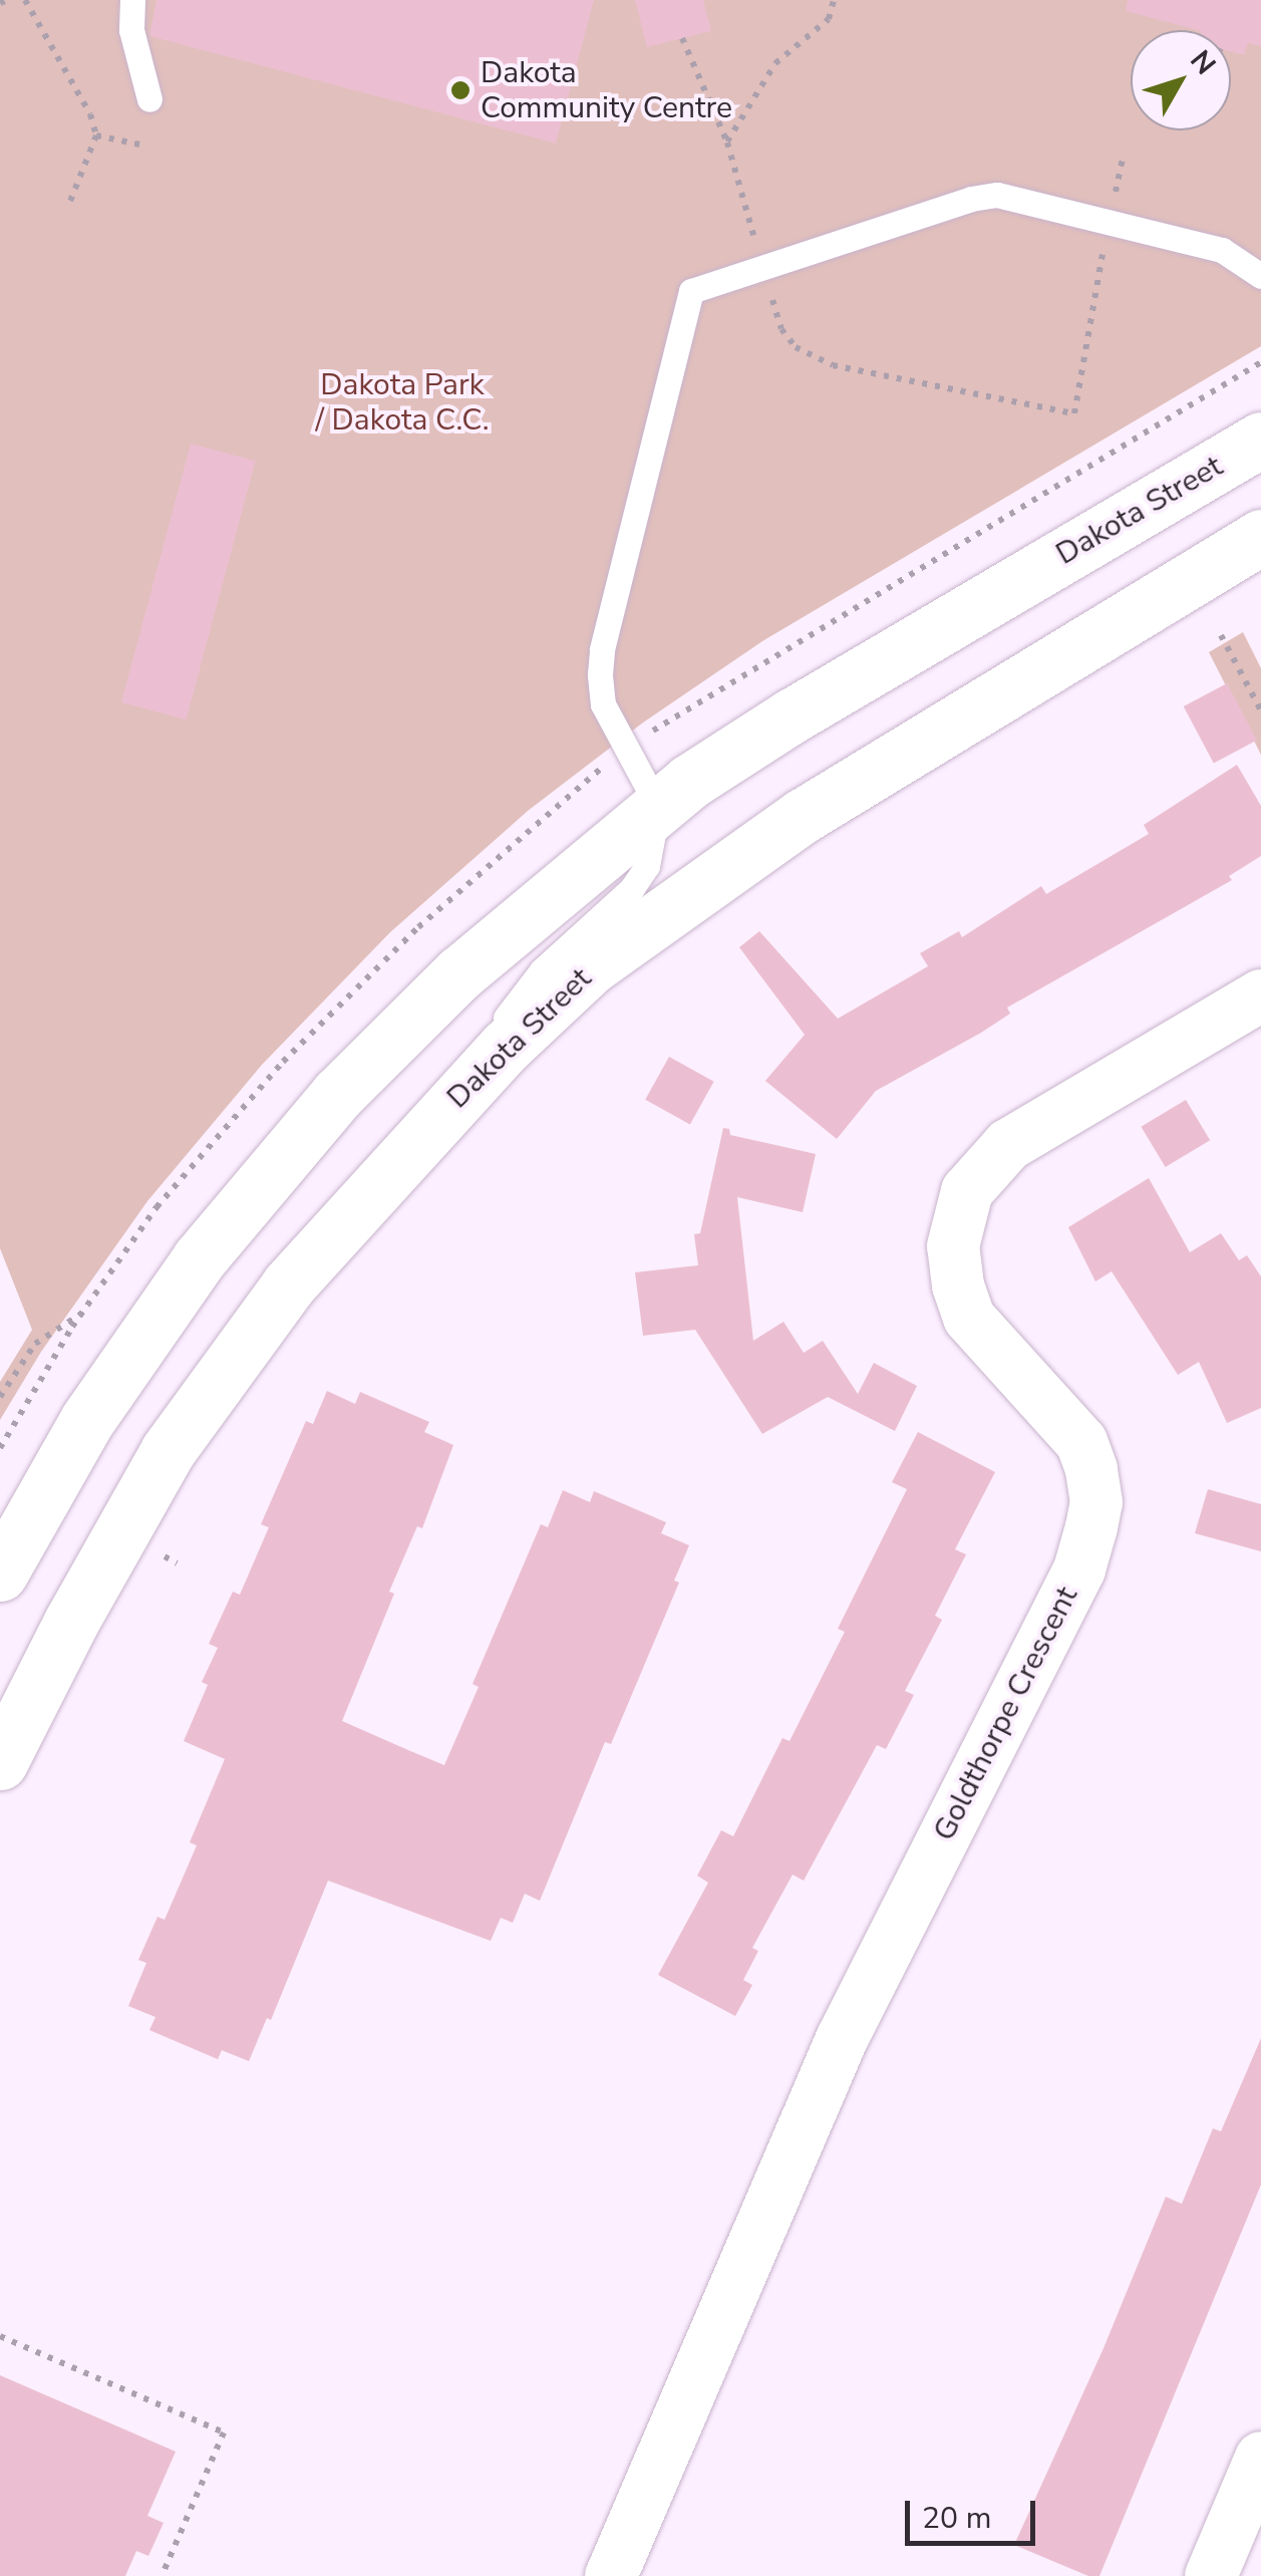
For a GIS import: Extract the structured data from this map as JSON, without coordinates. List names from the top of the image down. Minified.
{"streets":{"main road":["Dakota Street"],"street":["Goldthorpe Crescent"]},"parks":["Dakota Park / Dakota C.C."],"places":["Dakota Community Centre"],"scale_bar":"20 m","north":"top right"}
